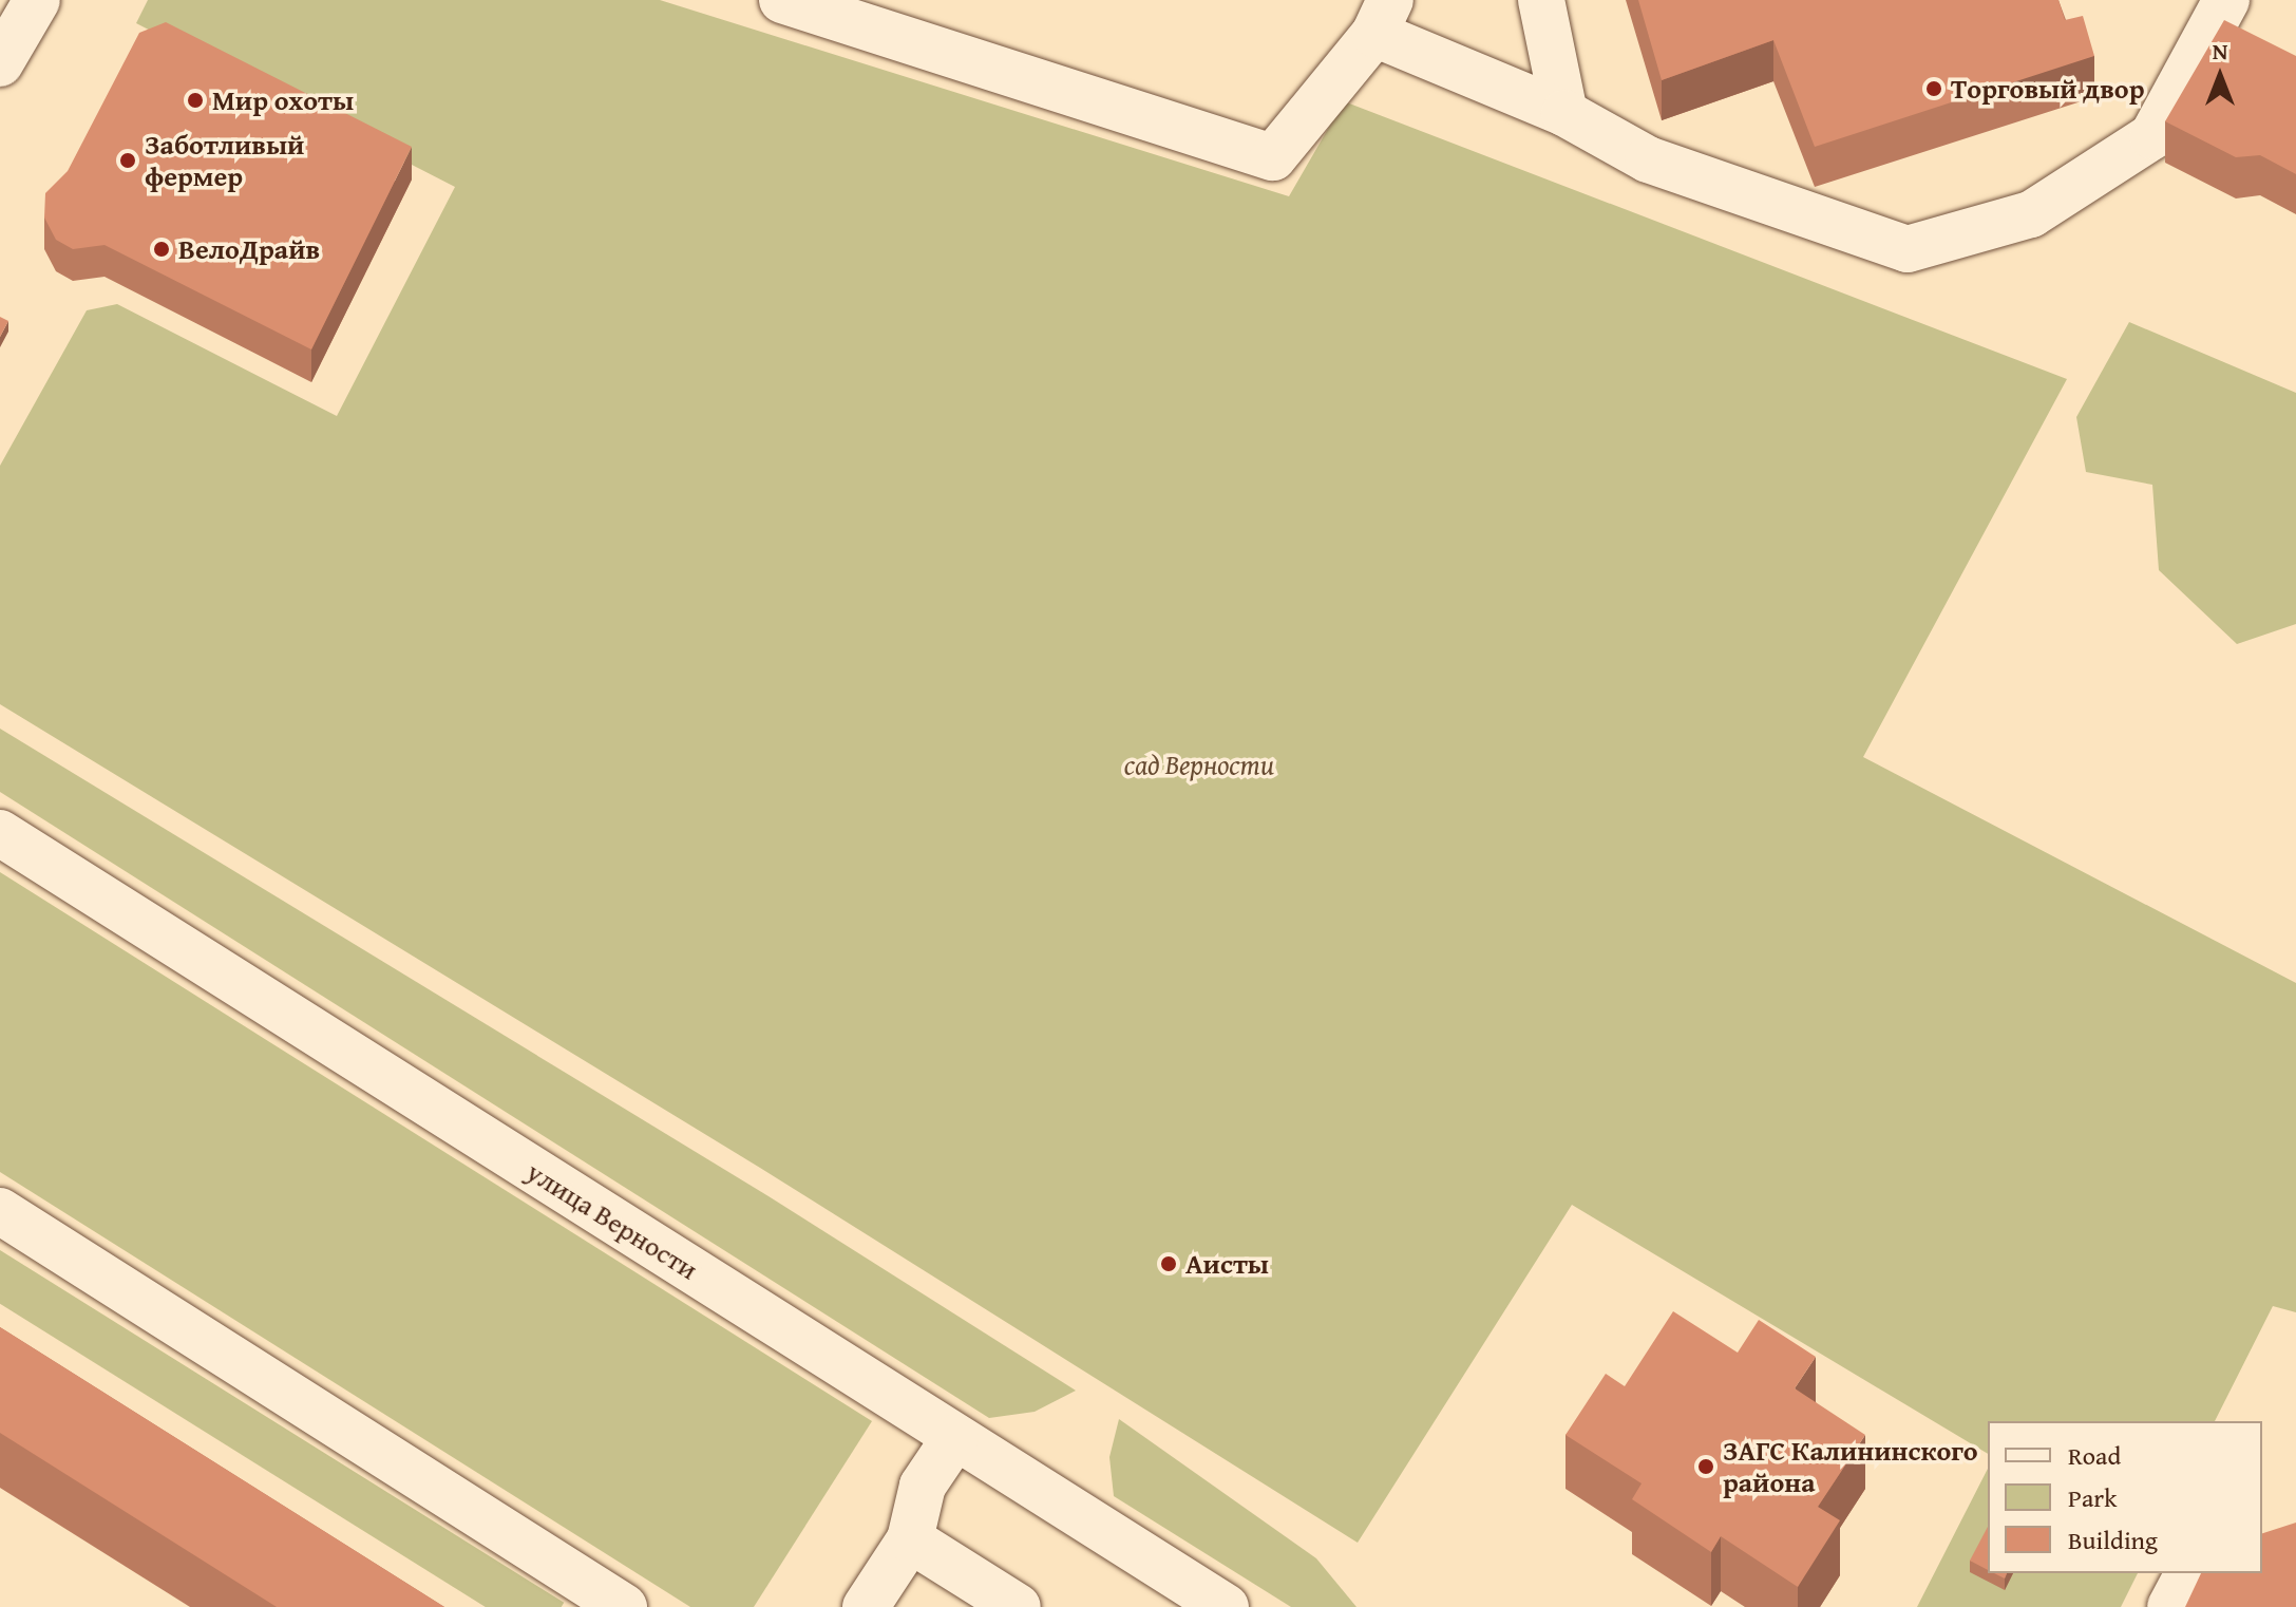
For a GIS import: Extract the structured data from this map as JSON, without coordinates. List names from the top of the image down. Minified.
{"streets":{"street":["улица Верности"]},"parks":["сад Верности"],"places":["Торговый двор","Мир охоты","Заботливый фермер","ВелоДрайв","Аисты","ЗАГС Калининского района"],"legend":["Road","Park","Building"],"north":"top"}
